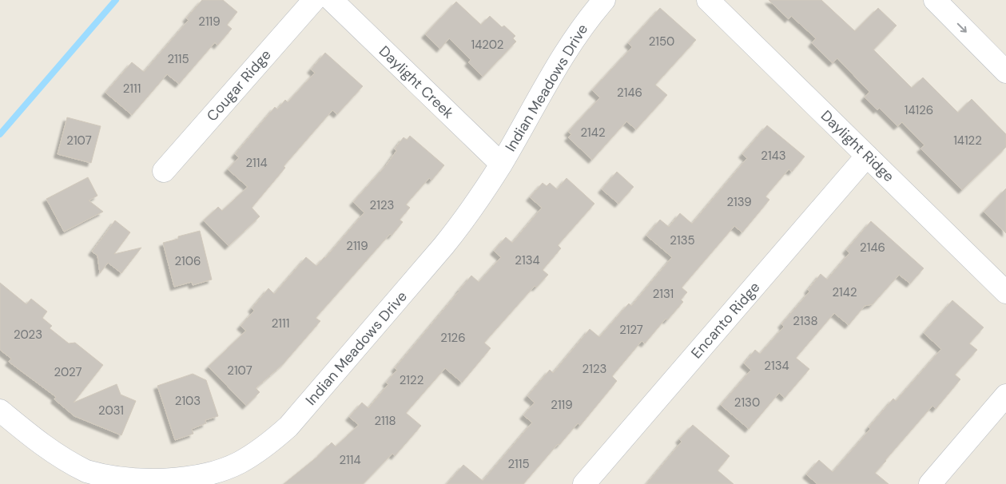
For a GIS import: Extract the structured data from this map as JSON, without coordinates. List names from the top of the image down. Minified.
{"streets":{"street":["Daylight Creek","Cougar Ridge","Indian Meadows Drive","Daylight Ridge","Encanto Ridge"]},"crossings":[["Daylight Creek","Indian Meadows Drive"],["Daylight Ridge","Encanto Ridge"]],"house_numbers":["2119","2150","14202","2115","2111","2146","14126","2142","2107","14122","2143","2114","2139","2123","2135","2119","2146","2134","2106","2142","2131","2138","2111","2127","2023","2126","2134","2123","2107","2027","2122","2103","2130","2119","2031","2118","2114","2115"]}
